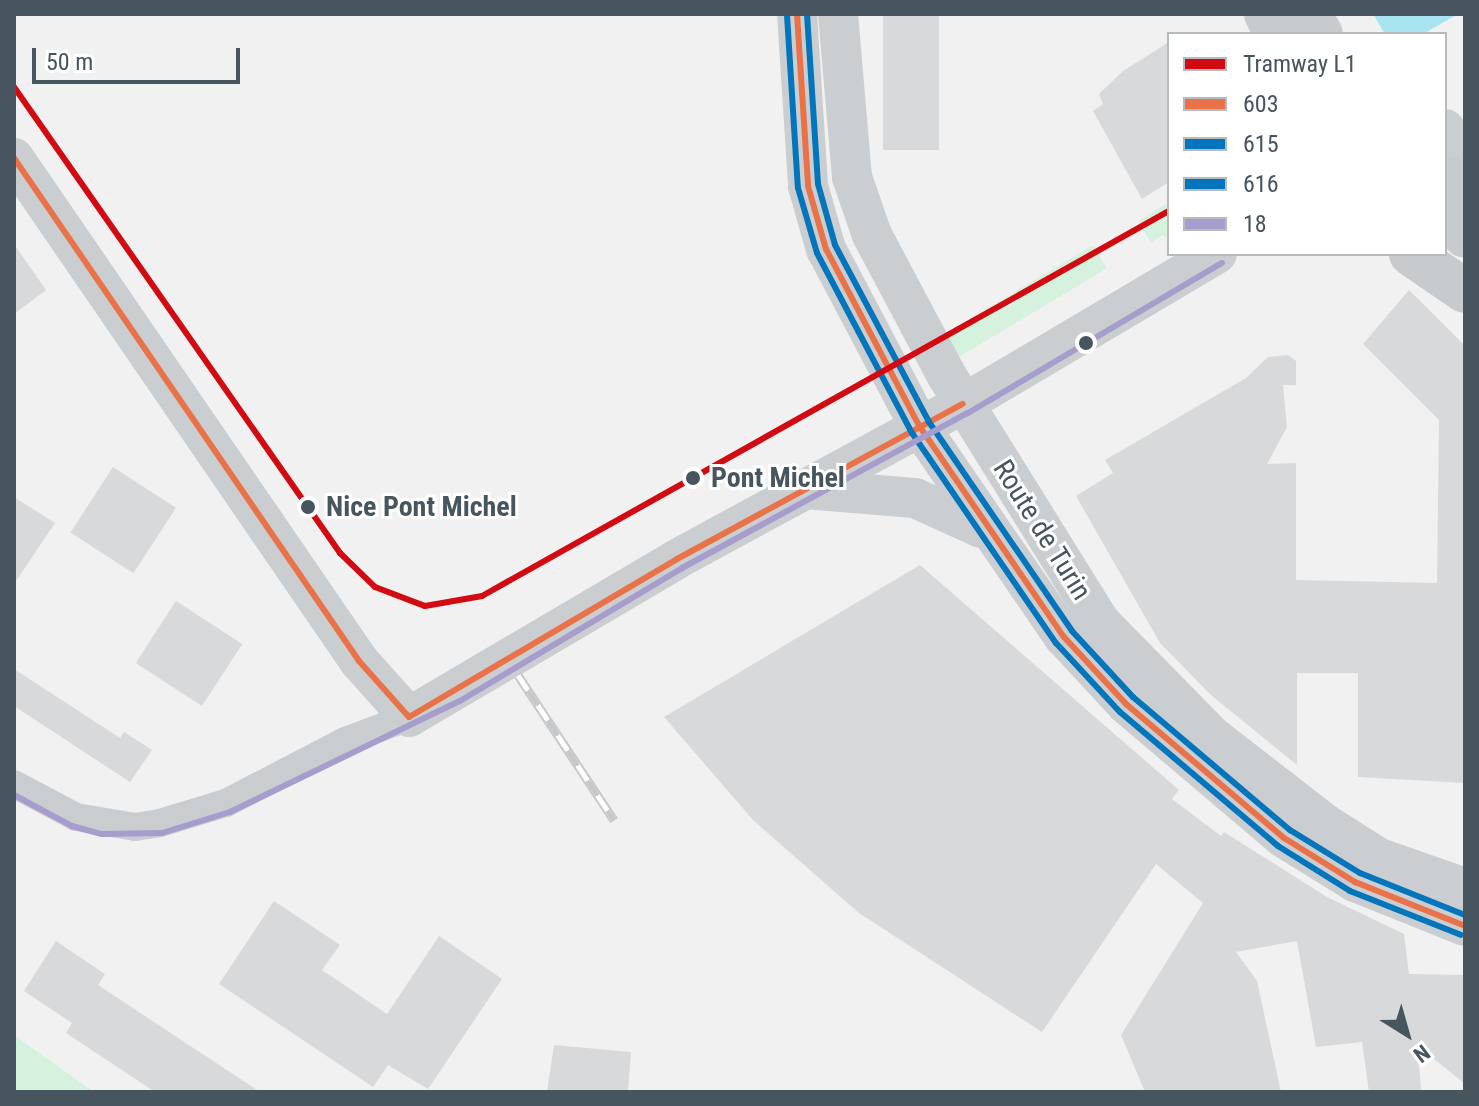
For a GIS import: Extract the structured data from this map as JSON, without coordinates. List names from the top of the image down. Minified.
{"streets":{"main road":["Route de Turin"]},"places":["Pont Michel","Nice Pont Michel"],"lines":["transit line 603","transit line 616","transit line 615","tram line L1","transit line 18"],"legend":["Tramway L1","603","615","616","18"],"scale_bar":"50 m","north":"bottom right"}
